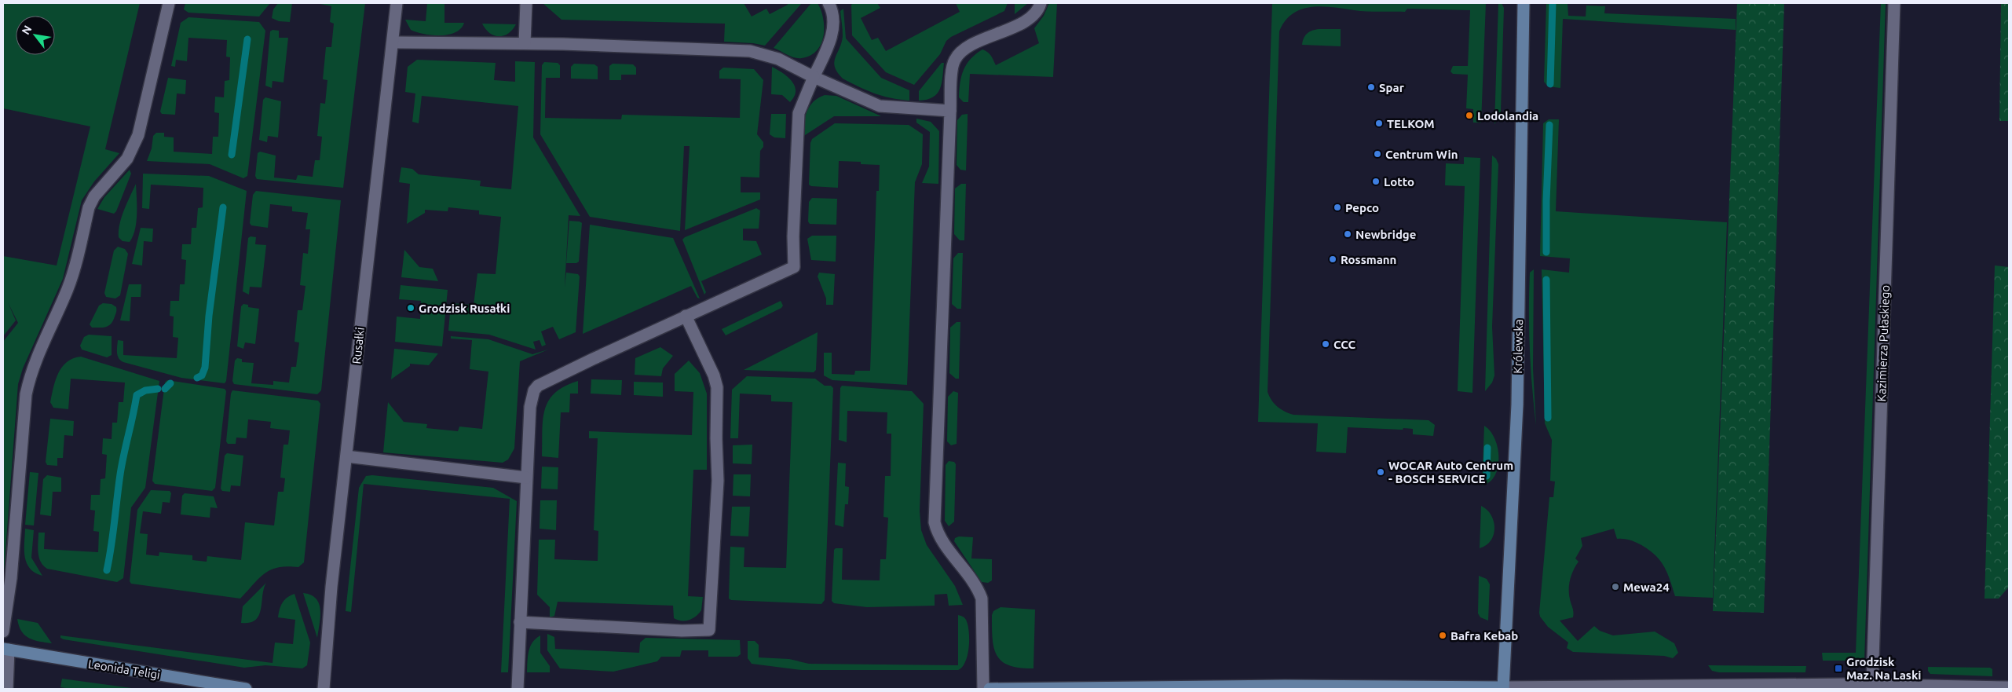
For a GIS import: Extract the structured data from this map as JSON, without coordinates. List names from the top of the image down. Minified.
{"streets":{"street":["Kazimierza Pułaskiego","Rusałki","Królewska","Leonida Teligi"]},"places":{"other":["Spar","Lodolandia","TELKOM","Centrum Win","Lotto","Pepco","Newbridge","Rossmann","Grodzisk Rusałki","CCC","WOCAR Auto Centrum - BOSCH SERVICE","Mewa24","Bafra Kebab"],"transit":["Grodzisk Maz. Na Laski"]},"north":"top left"}
